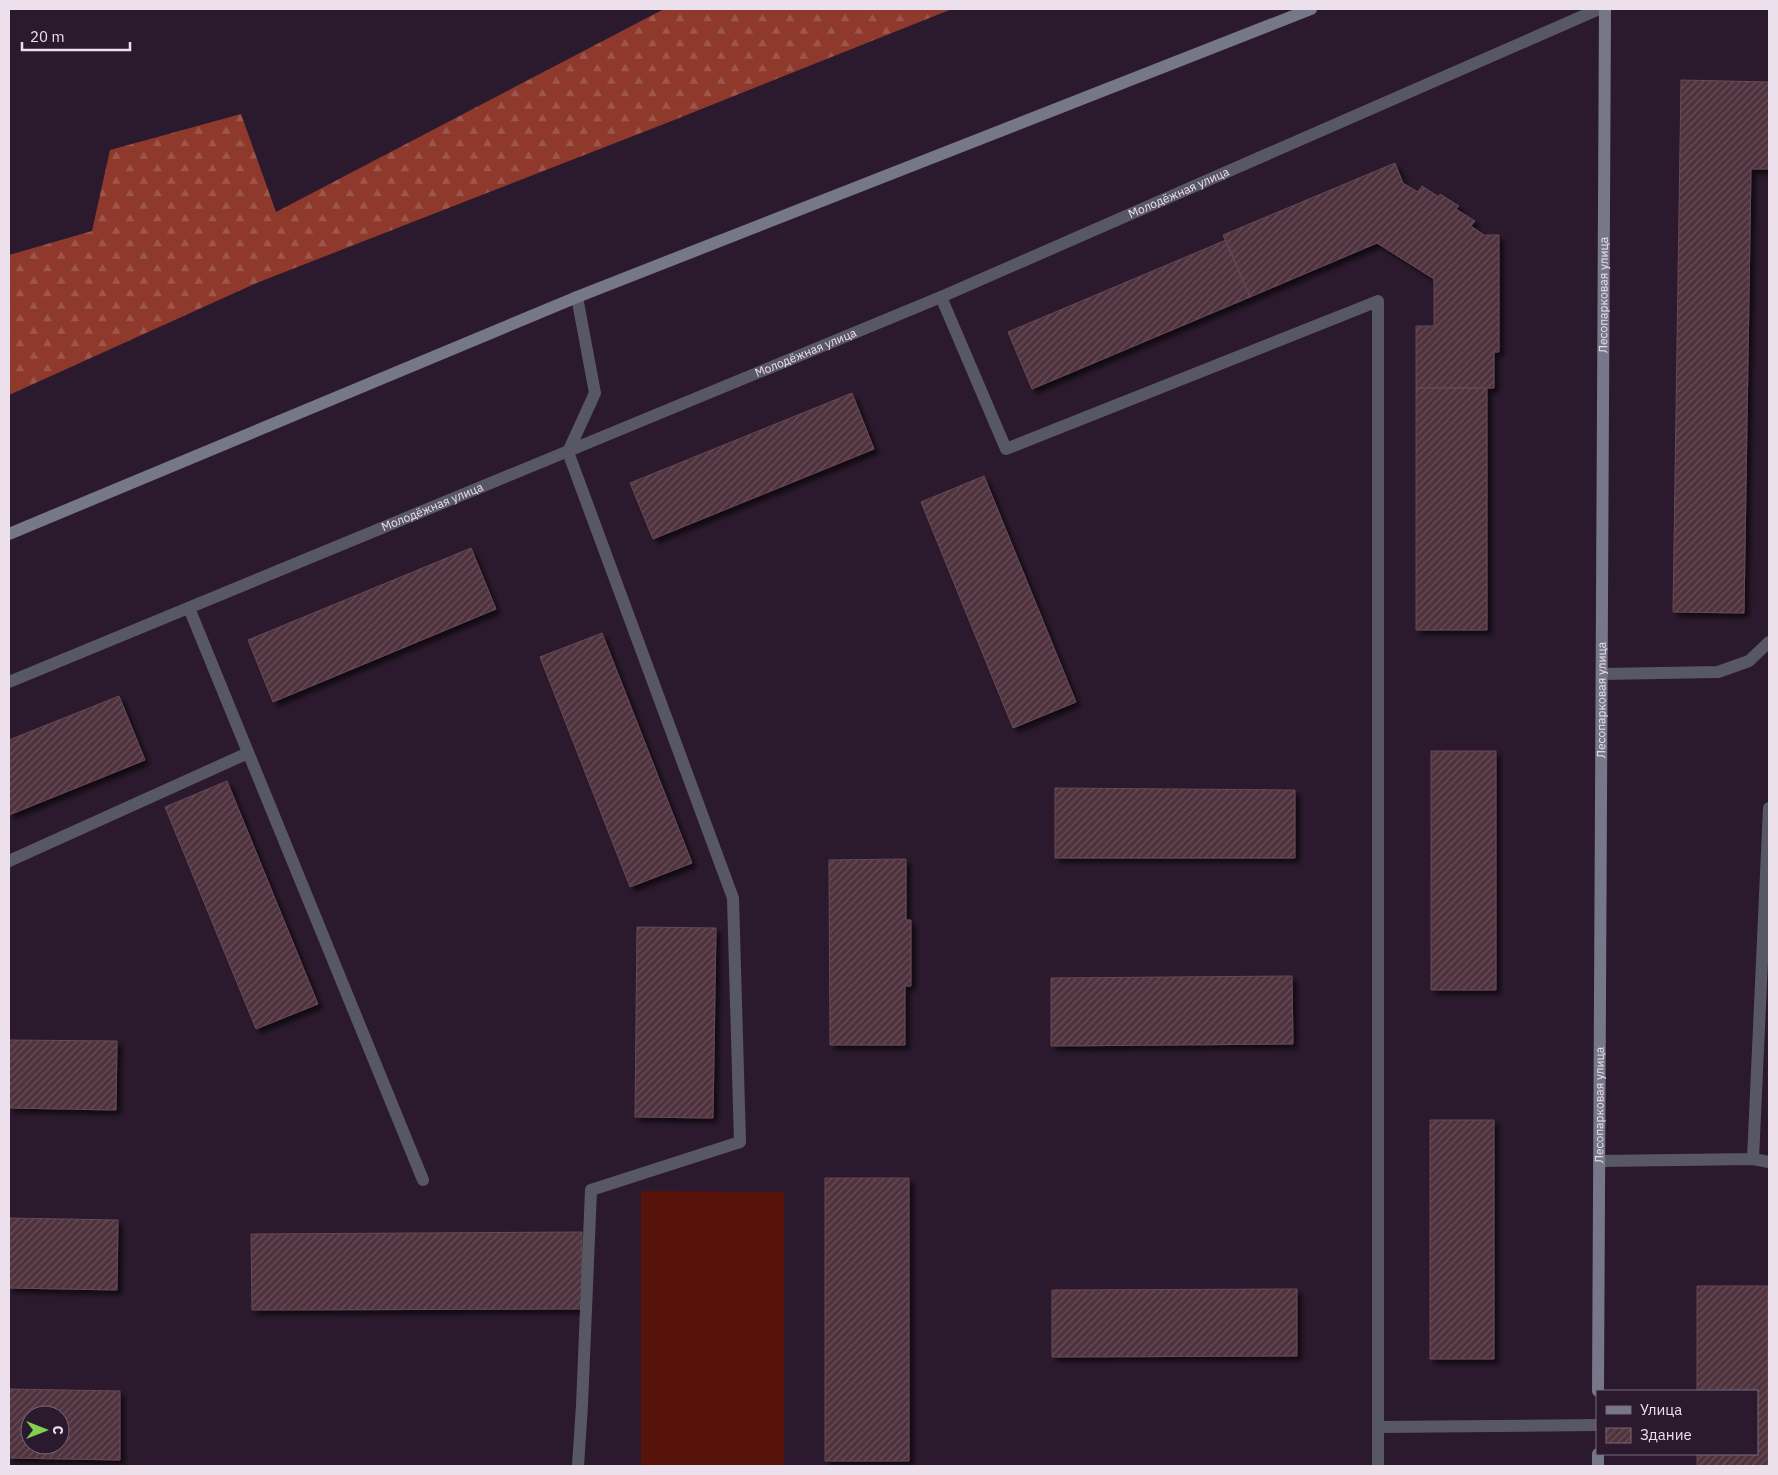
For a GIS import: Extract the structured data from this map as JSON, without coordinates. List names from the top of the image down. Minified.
{"streets":{"street":["Молодёжная улица","Лесопарковая улица"]},"legend":["Улица","Здание"],"scale_bar":"20 m","north":"right"}
